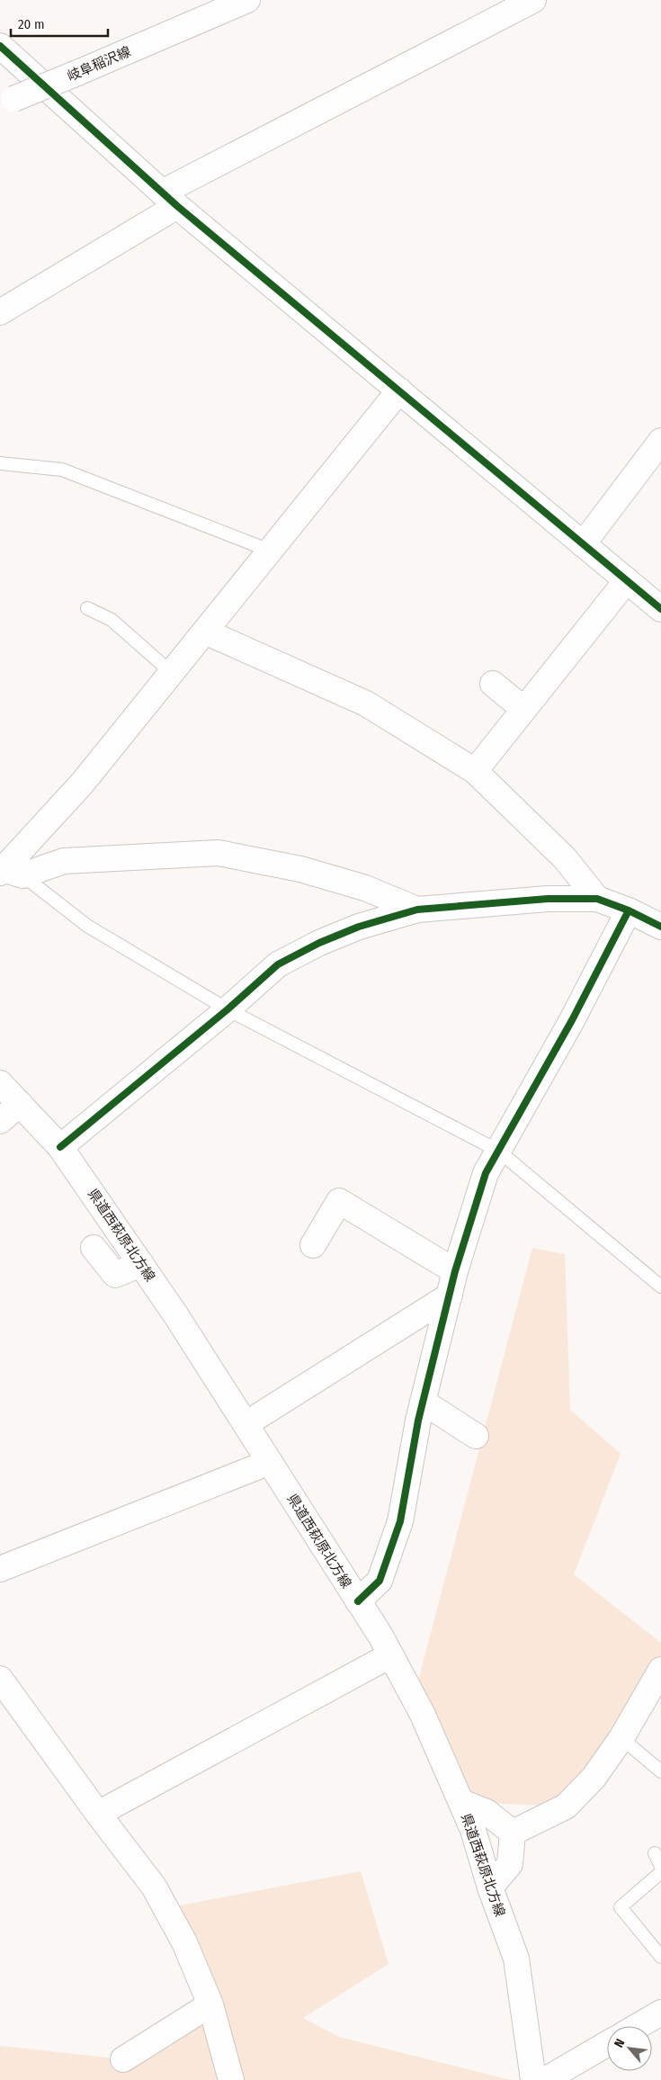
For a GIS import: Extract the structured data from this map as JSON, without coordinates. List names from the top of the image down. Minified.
{"streets":{"street":["岐阜稲沢線","県道西萩原北方線"]},"scale_bar":"20 m","north":"top left"}
